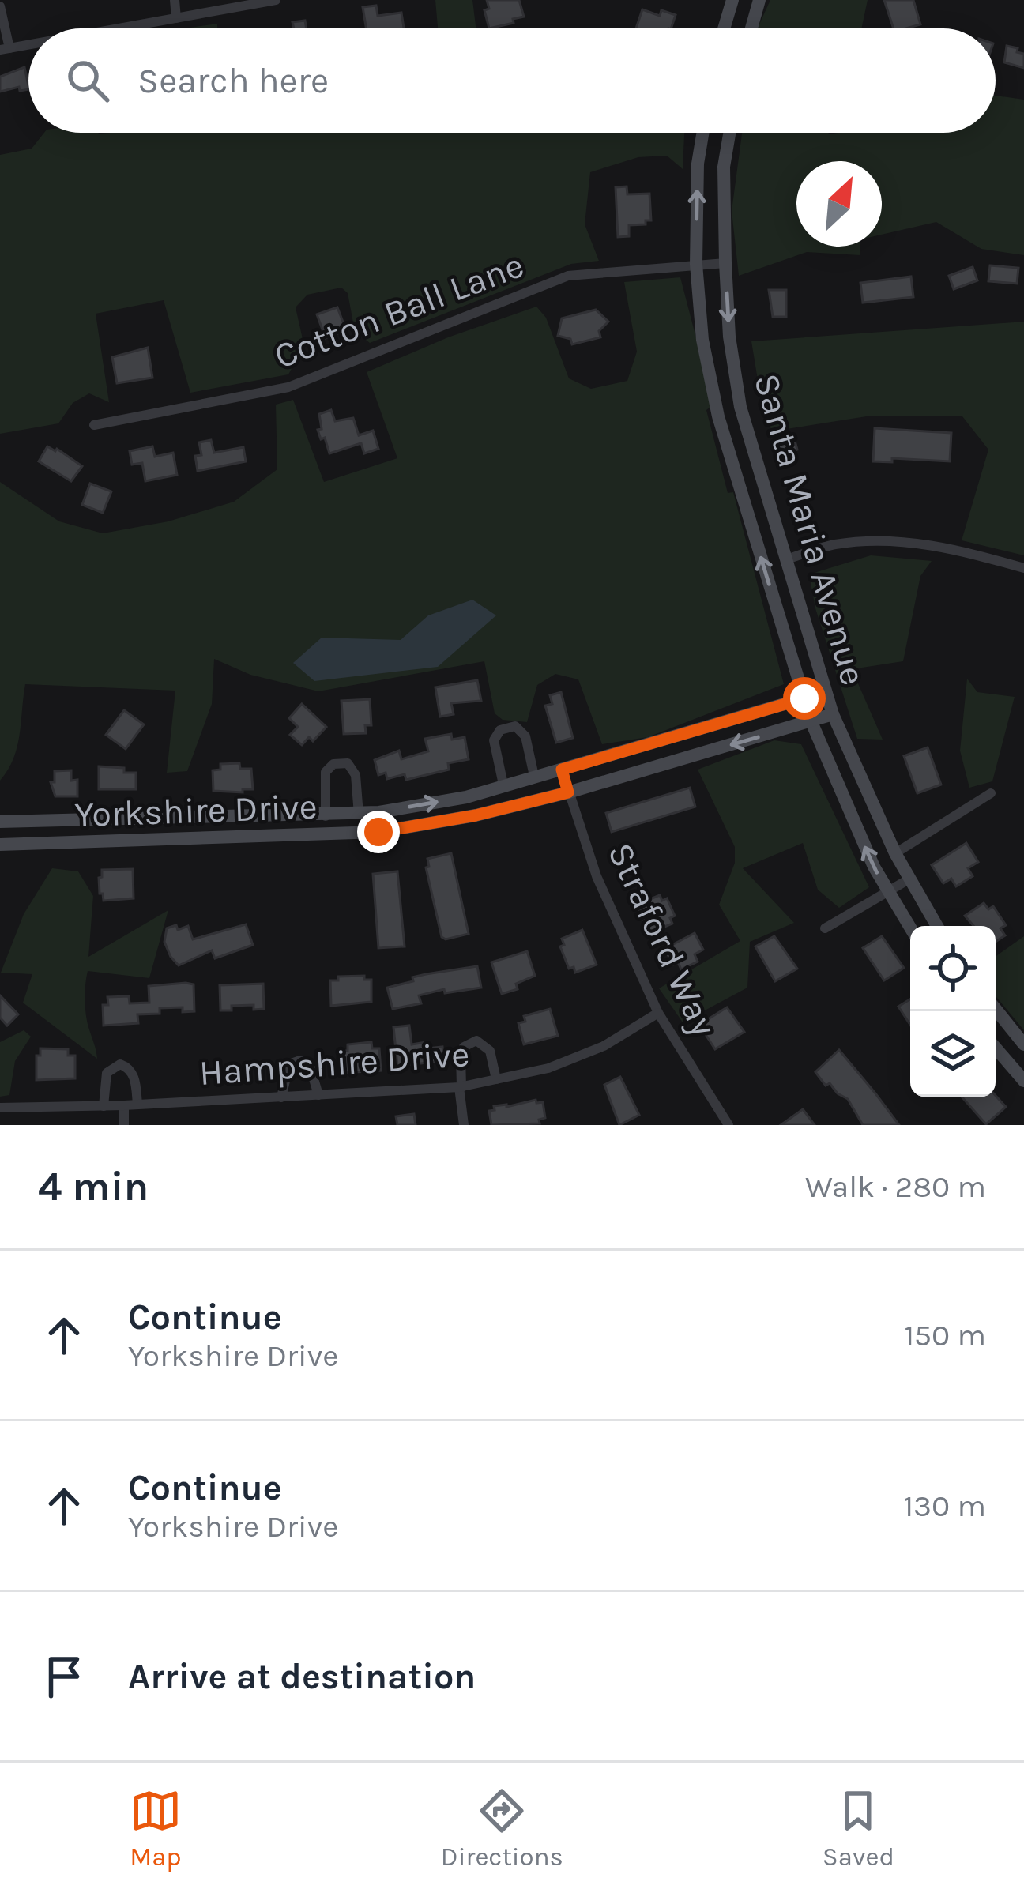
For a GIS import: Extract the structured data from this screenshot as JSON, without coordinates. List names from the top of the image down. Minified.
{"streets":{"street":["Cotton Ball Lane","Santa Maria Avenue","Yorkshire Drive","Straford Way","Hampshire Drive"]},"crossings":[["Cotton Ball Lane","Santa Maria Avenue"],["Santa Maria Avenue","Yorkshire Drive"],["Yorkshire Drive","Straford Way"],["Straford Way","Hampshire Drive"]],"north":"top right","page":{"search":"Search here","heading":["4 min","Walk · 280 m"],"list":[["Continue","Yorkshire Drive","150 m"],["Continue","Yorkshire Drive","130 m"],"Arrive at destination"],"nav":["Map","Directions","Saved"]}}
